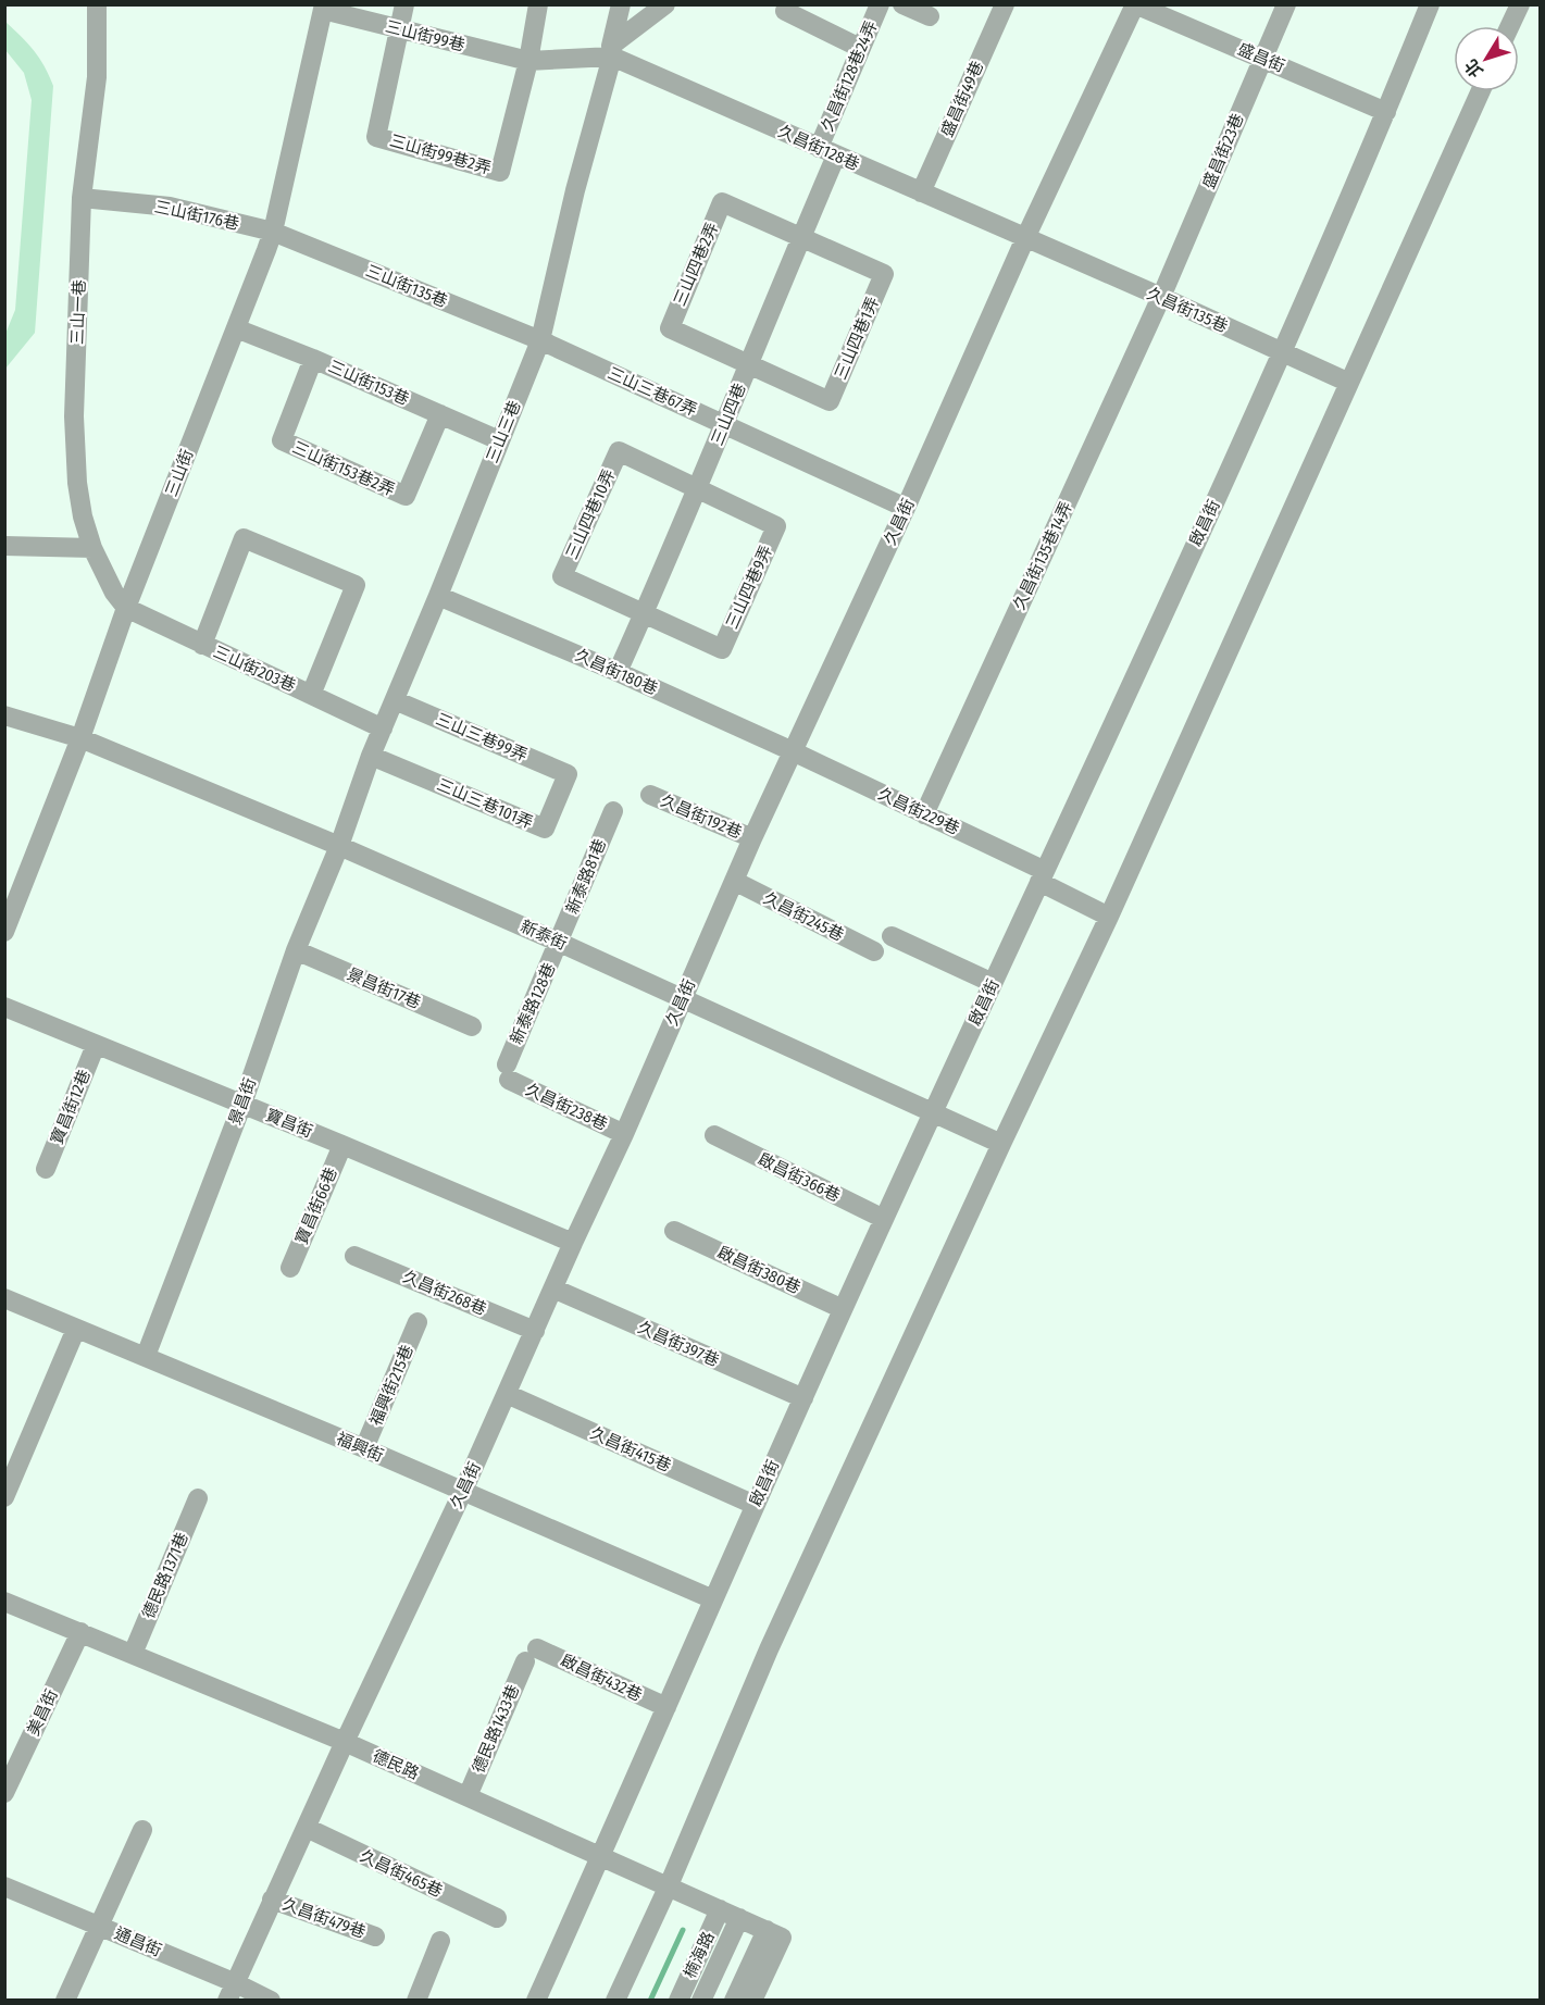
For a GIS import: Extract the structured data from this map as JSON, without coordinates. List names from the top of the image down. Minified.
{"streets":{"street":["三山街99巷","盛昌街","久昌街128巷24弄","盛昌街49巷","久昌街128巷","盛昌街23巷","三山街99巷2弄","三山街176巷","三山四巷2弄","三山街135巷","久昌街135巷","三山一巷","三山四巷1弄","三山街153巷","三山三巷67弄","三山四巷","三山三巷","三山街153巷2弄","三山街","三山四巷10弄","久昌街","啟昌街","久昌街135巷14弄","三山四巷9弄","三山街203巷","久昌街180巷","三山三巷99弄","三山三巷101弄","久昌街229巷","久昌街192巷","新泰路81巷","久昌街245巷","新泰街","景昌街17巷","新泰路128巷","景昌街","寶昌街12巷","久昌街238巷","寶昌街","啟昌街366巷","寶昌街66巷","啟昌街380巷","久昌街268巷","久昌街397巷","福興街215巷","福興街","久昌街415巷","德民路1371巷","啟昌街432巷","美昌街","德民路1433巷","德民路","久昌街465巷","久昌街479巷","通昌街","楠海路"]},"crossings":[["三山街99巷","久昌街128巷"],["三山街99巷","三山街99巷2弄"],["三山街99巷","三山三巷"],["三山街99巷","三山街"],["盛昌街","盛昌街23巷"],["盛昌街","久昌街"],["盛昌街","啟昌街"],["久昌街128巷24弄","久昌街128巷"],["久昌街128巷24弄","三山四巷"],["盛昌街49巷","久昌街128巷"],["久昌街128巷","久昌街135巷"],["久昌街128巷","三山四巷"],["久昌街128巷","三山三巷"],["久昌街128巷","久昌街"],["盛昌街23巷","久昌街135巷"],["盛昌街23巷","久昌街135巷14弄"],["三山街176巷","三山街135巷"],["三山街176巷","三山一巷"],["三山街176巷","三山街"],["三山四巷2弄","三山四巷1弄"],["三山四巷2弄","三山四巷"],["三山街135巷","三山三巷67弄"],["三山街135巷","三山三巷"],["三山街135巷","三山街"],["久昌街135巷","久昌街"],["久昌街135巷","啟昌街"],["久昌街135巷","久昌街135巷14弄"],["三山一巷","三山街"],["三山一巷","三山街203巷"],["三山四巷1弄","三山四巷"],["三山街153巷","三山三巷"],["三山街153巷","三山街153巷2弄"],["三山街153巷","三山街"],["三山三巷67弄","三山四巷"],["三山三巷67弄","三山三巷"],["三山三巷67弄","久昌街"],["三山四巷","三山四巷10弄"],["三山四巷","三山四巷9弄"],["三山四巷","久昌街180巷"],["三山三巷","三山街203巷"],["三山三巷","久昌街180巷"],["三山三巷","三山三巷99弄"],["三山三巷","三山三巷101弄"],["三山三巷","新泰街"],["三山三巷","景昌街"],["三山街","三山街203巷"],["三山街","新泰街"],["三山四巷10弄","三山四巷9弄"],["久昌街","久昌街180巷"],["久昌街","久昌街229巷"],["久昌街","久昌街192巷"],["久昌街","久昌街245巷"],["久昌街","新泰街"],["久昌街","久昌街238巷"],["久昌街","寶昌街"],["久昌街","久昌街268巷"],["久昌街","久昌街397巷"],["久昌街","福興街"],["久昌街","久昌街415巷"],["久昌街","德民路"],["久昌街","久昌街465巷"],["久昌街","久昌街479巷"],["久昌街","通昌街"],["啟昌街","久昌街229巷"],["啟昌街","新泰街"],["啟昌街","啟昌街366巷"],["啟昌街","啟昌街380巷"],["啟昌街","久昌街397巷"],["啟昌街","福興街"],["啟昌街","久昌街415巷"],["啟昌街","啟昌街432巷"],["啟昌街","德民路"],["久昌街135巷14弄","久昌街229巷"],["久昌街180巷","久昌街229巷"],["三山三巷99弄","三山三巷101弄"],["新泰路81巷","新泰街"],["新泰路81巷","新泰路128巷"],["新泰街","新泰路128巷"],["新泰街","景昌街"],["景昌街17巷","景昌街"],["新泰路128巷","久昌街238巷"],["景昌街","寶昌街"],["景昌街","福興街"],["寶昌街12巷","寶昌街"],["寶昌街","寶昌街66巷"],["福興街215巷","福興街"],["德民路1371巷","德民路"],["啟昌街432巷","德民路1433巷"],["美昌街","德民路"],["德民路1433巷","德民路"],["德民路","楠海路"]],"north":"bottom left"}
